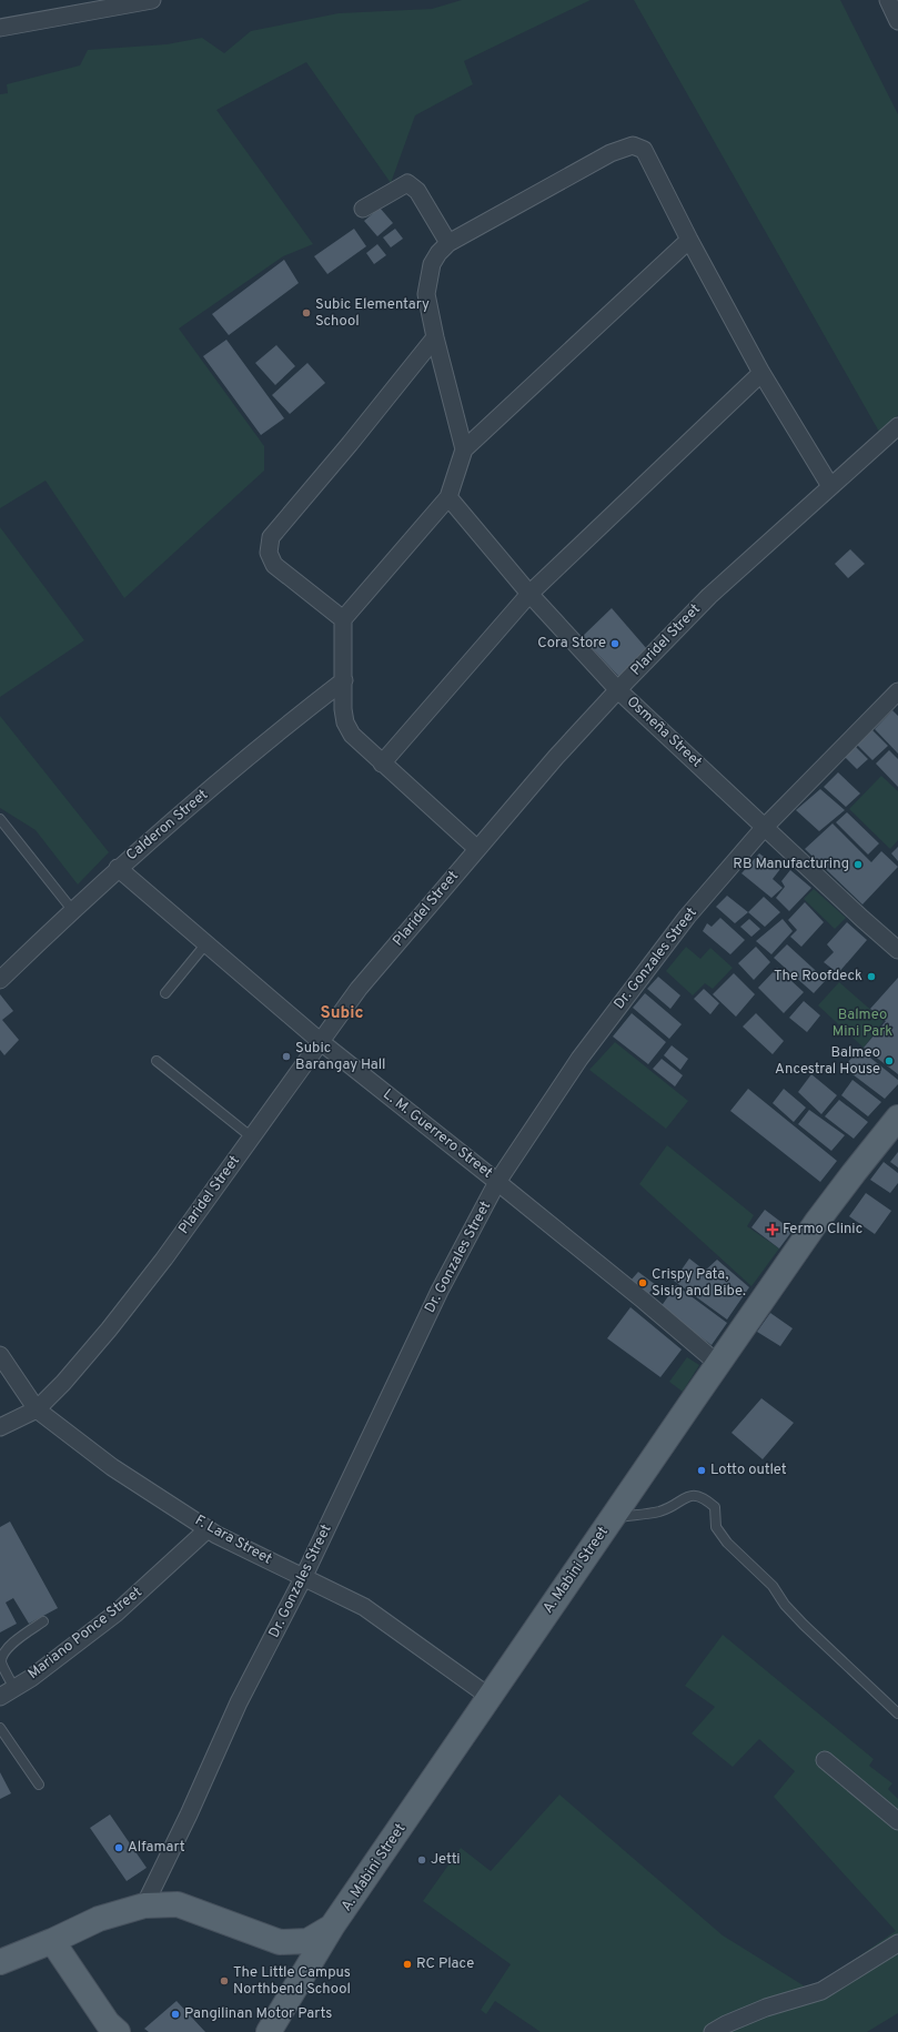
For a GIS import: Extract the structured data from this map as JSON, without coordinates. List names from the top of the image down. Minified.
{"streets":{"main road":["A. Mabini Street"],"street":["Plaridel Street","Osmeña Street","Calderon Street","Dr. Gonzales Street","L. M. Guerrero Street","F. Lara Street","Mariano Ponce Street"]},"crossings":[["Plaridel Street","Osmeña Street"],["Plaridel Street","L. M. Guerrero Street"],["Plaridel Street","F. Lara Street"],["Osmeña Street","Dr. Gonzales Street"],["Calderon Street","L. M. Guerrero Street"],["Dr. Gonzales Street","L. M. Guerrero Street"],["Dr. Gonzales Street","F. Lara Street"],["L. M. Guerrero Street","A. Mabini Street"],["F. Lara Street","A. Mabini Street"],["F. Lara Street","Mariano Ponce Street"]],"districts":["Subic"],"parks":["Balmeo Mini Park"],"places":{"other":["Subic Elementary School","Cora Store","RB Manufacturing","The Roofdeck","Subic Barangay Hall","Balmeo Ancestral House","Crispy Pata, Sisig and Bibe.","Lotto outlet","Alfamart","Jetti","RC Place","The Little Campus Northbend School","Pangilinan Motor Parts"],"health":["Fermo Clinic"]}}
